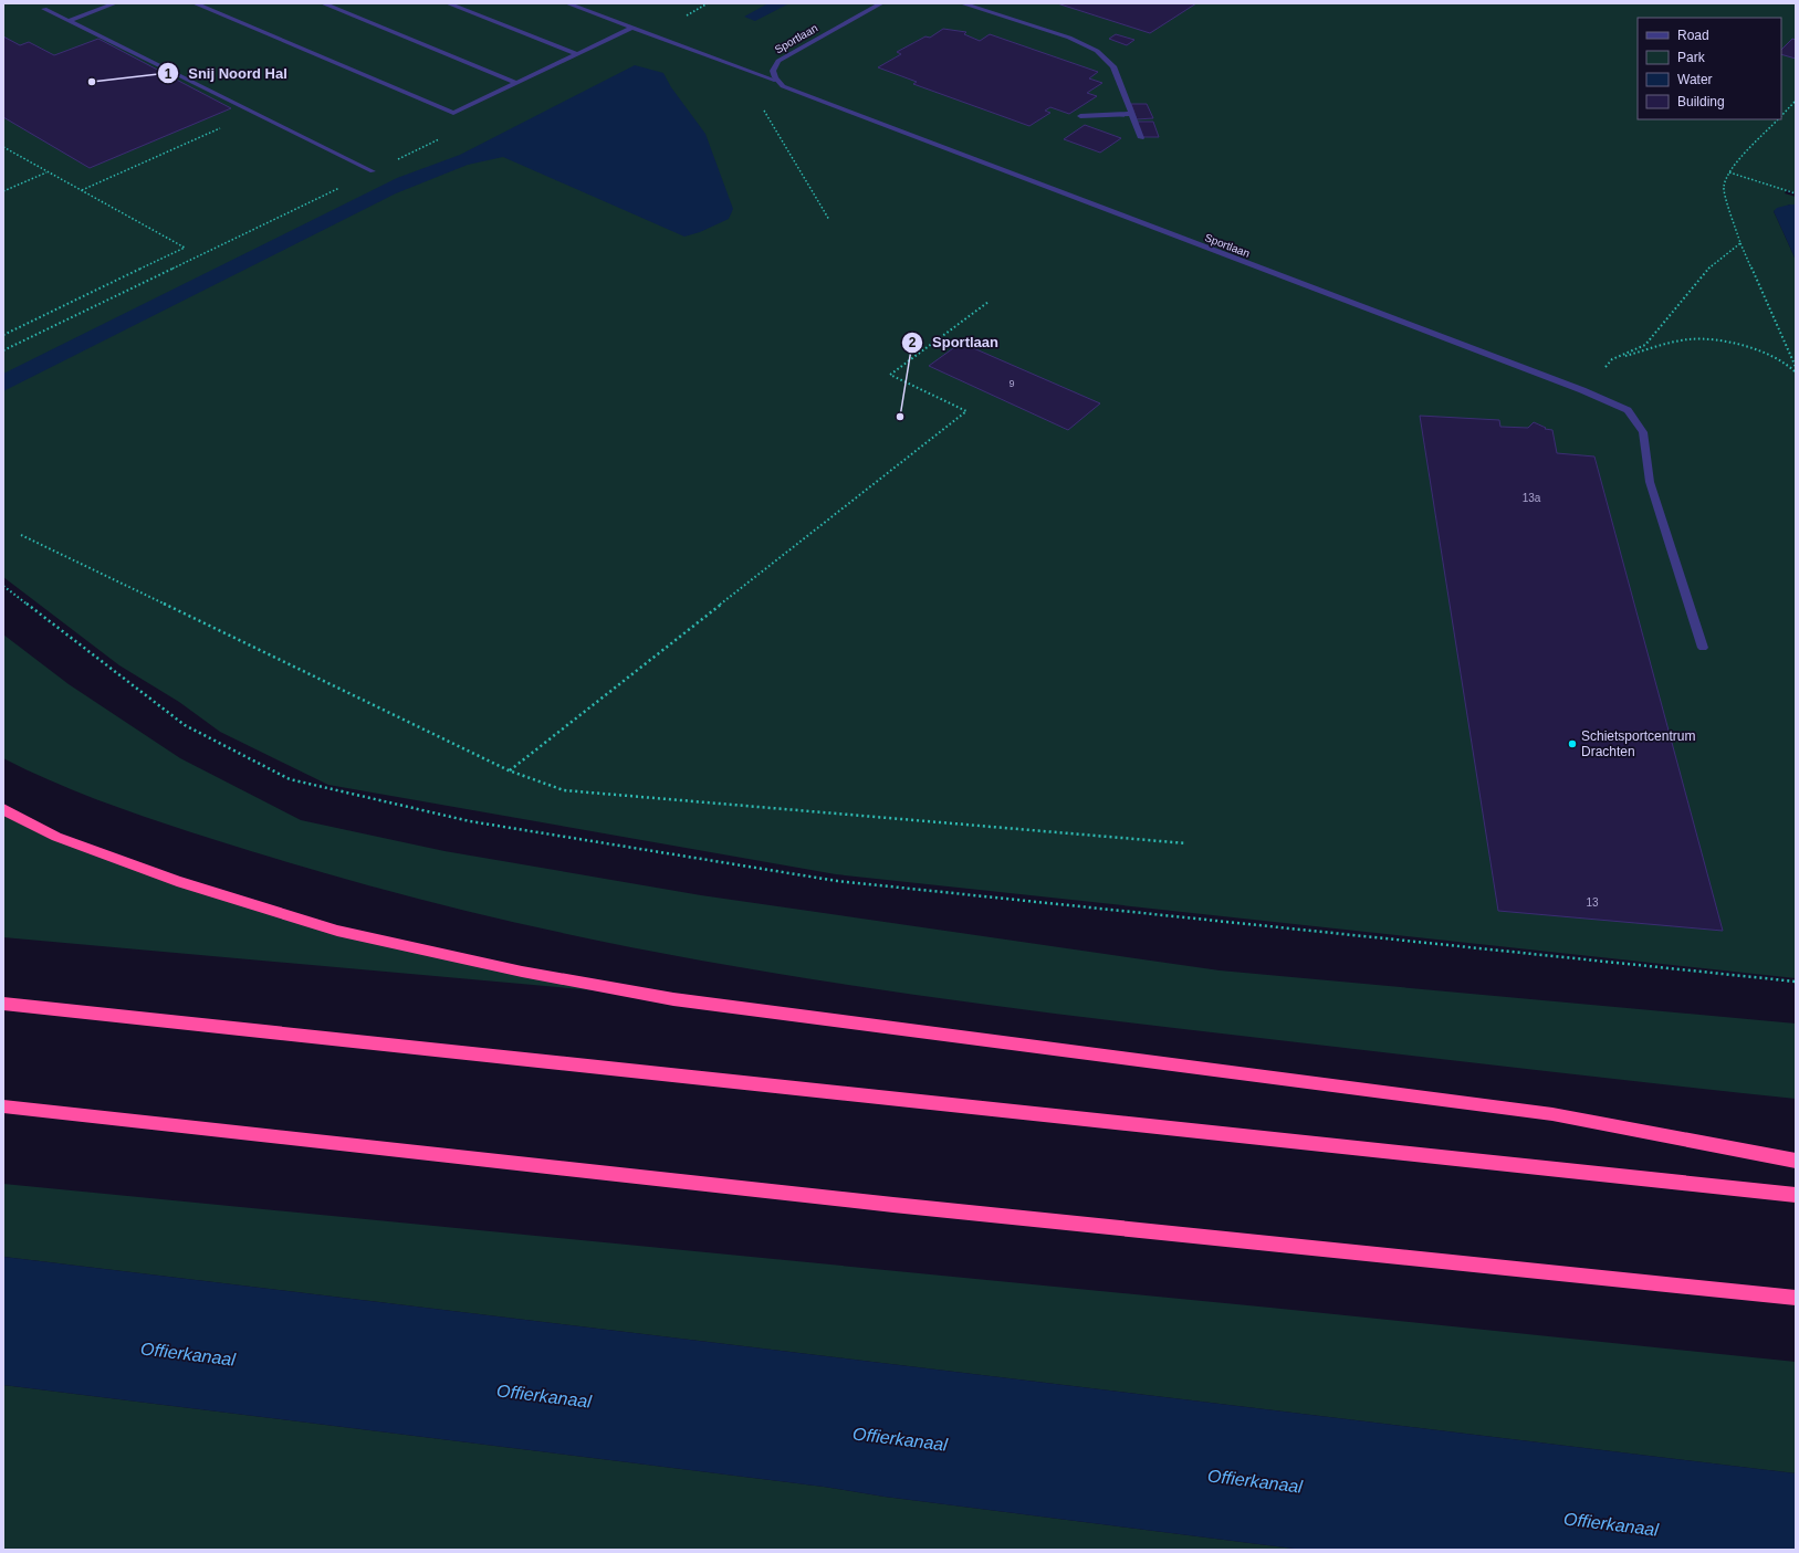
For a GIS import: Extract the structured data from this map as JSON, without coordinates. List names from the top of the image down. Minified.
{"streets":{"street":["Sportlaan"]},"water":["Offierkanaal"],"places":["Snij Noord Hal","Sportlaan","Schietsportcentrum Drachten"],"house_numbers":["9","13a","13"],"legend":["Road","Park","Water","Building"]}
